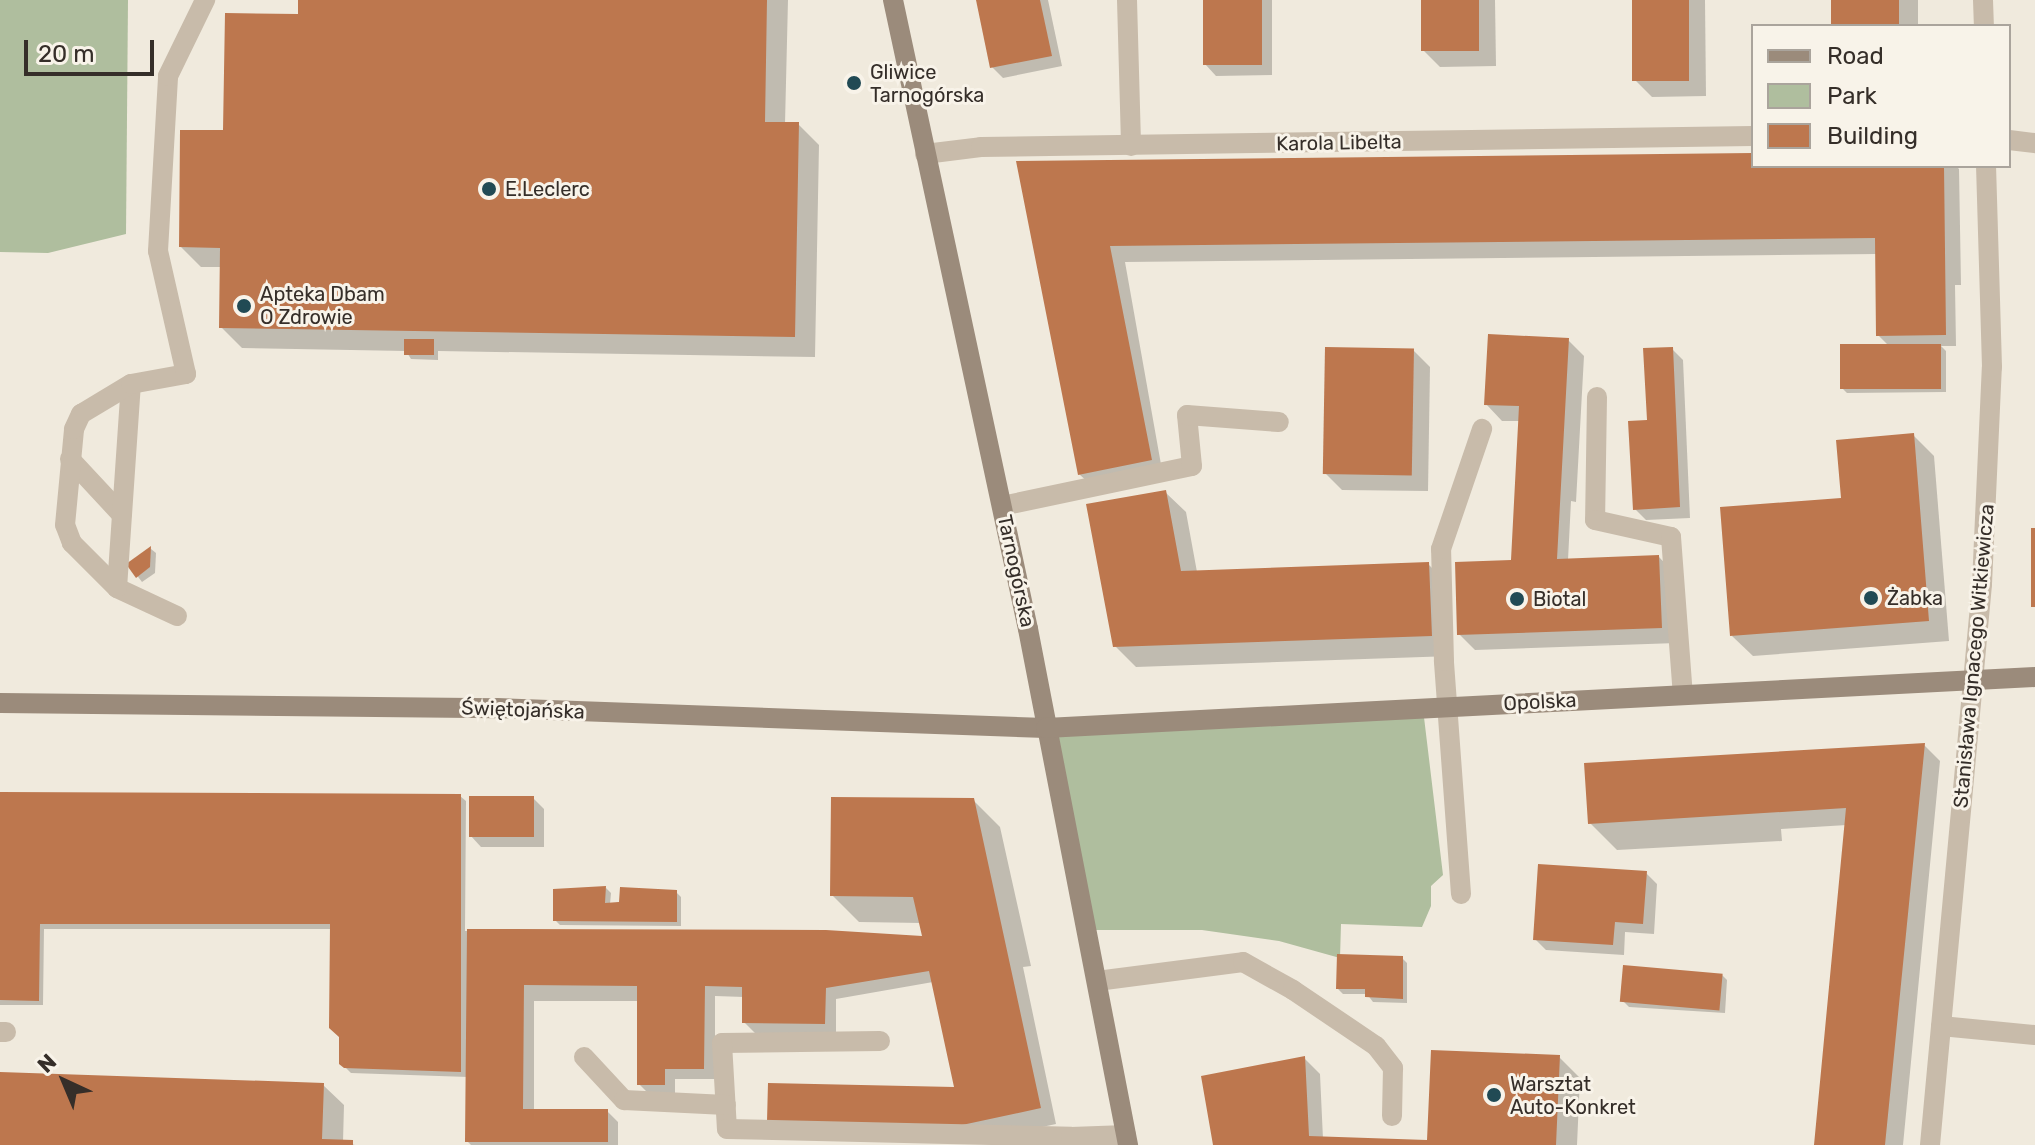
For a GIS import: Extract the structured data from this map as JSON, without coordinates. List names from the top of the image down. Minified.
{"streets":{"street":["Karola Libelta","Tarnogórska","Stanisława Ignacego Witkiewicza","Opolska","Świętojańska"]},"crossings":[["Karola Libelta","Tarnogórska"],["Tarnogórska","Opolska"],["Tarnogórska","Świętojańska"],["Stanisława Ignacego Witkiewicza","Opolska"],["Opolska","Świętojańska"]],"places":["Gliwice Tarnogórska","E.Leclerc","Apteka Dbam O Zdrowie","Żabka","Biotal","Warsztat Auto-Konkret"],"legend":["Road","Park","Building"],"scale_bar":"20 m","north":"top left"}
